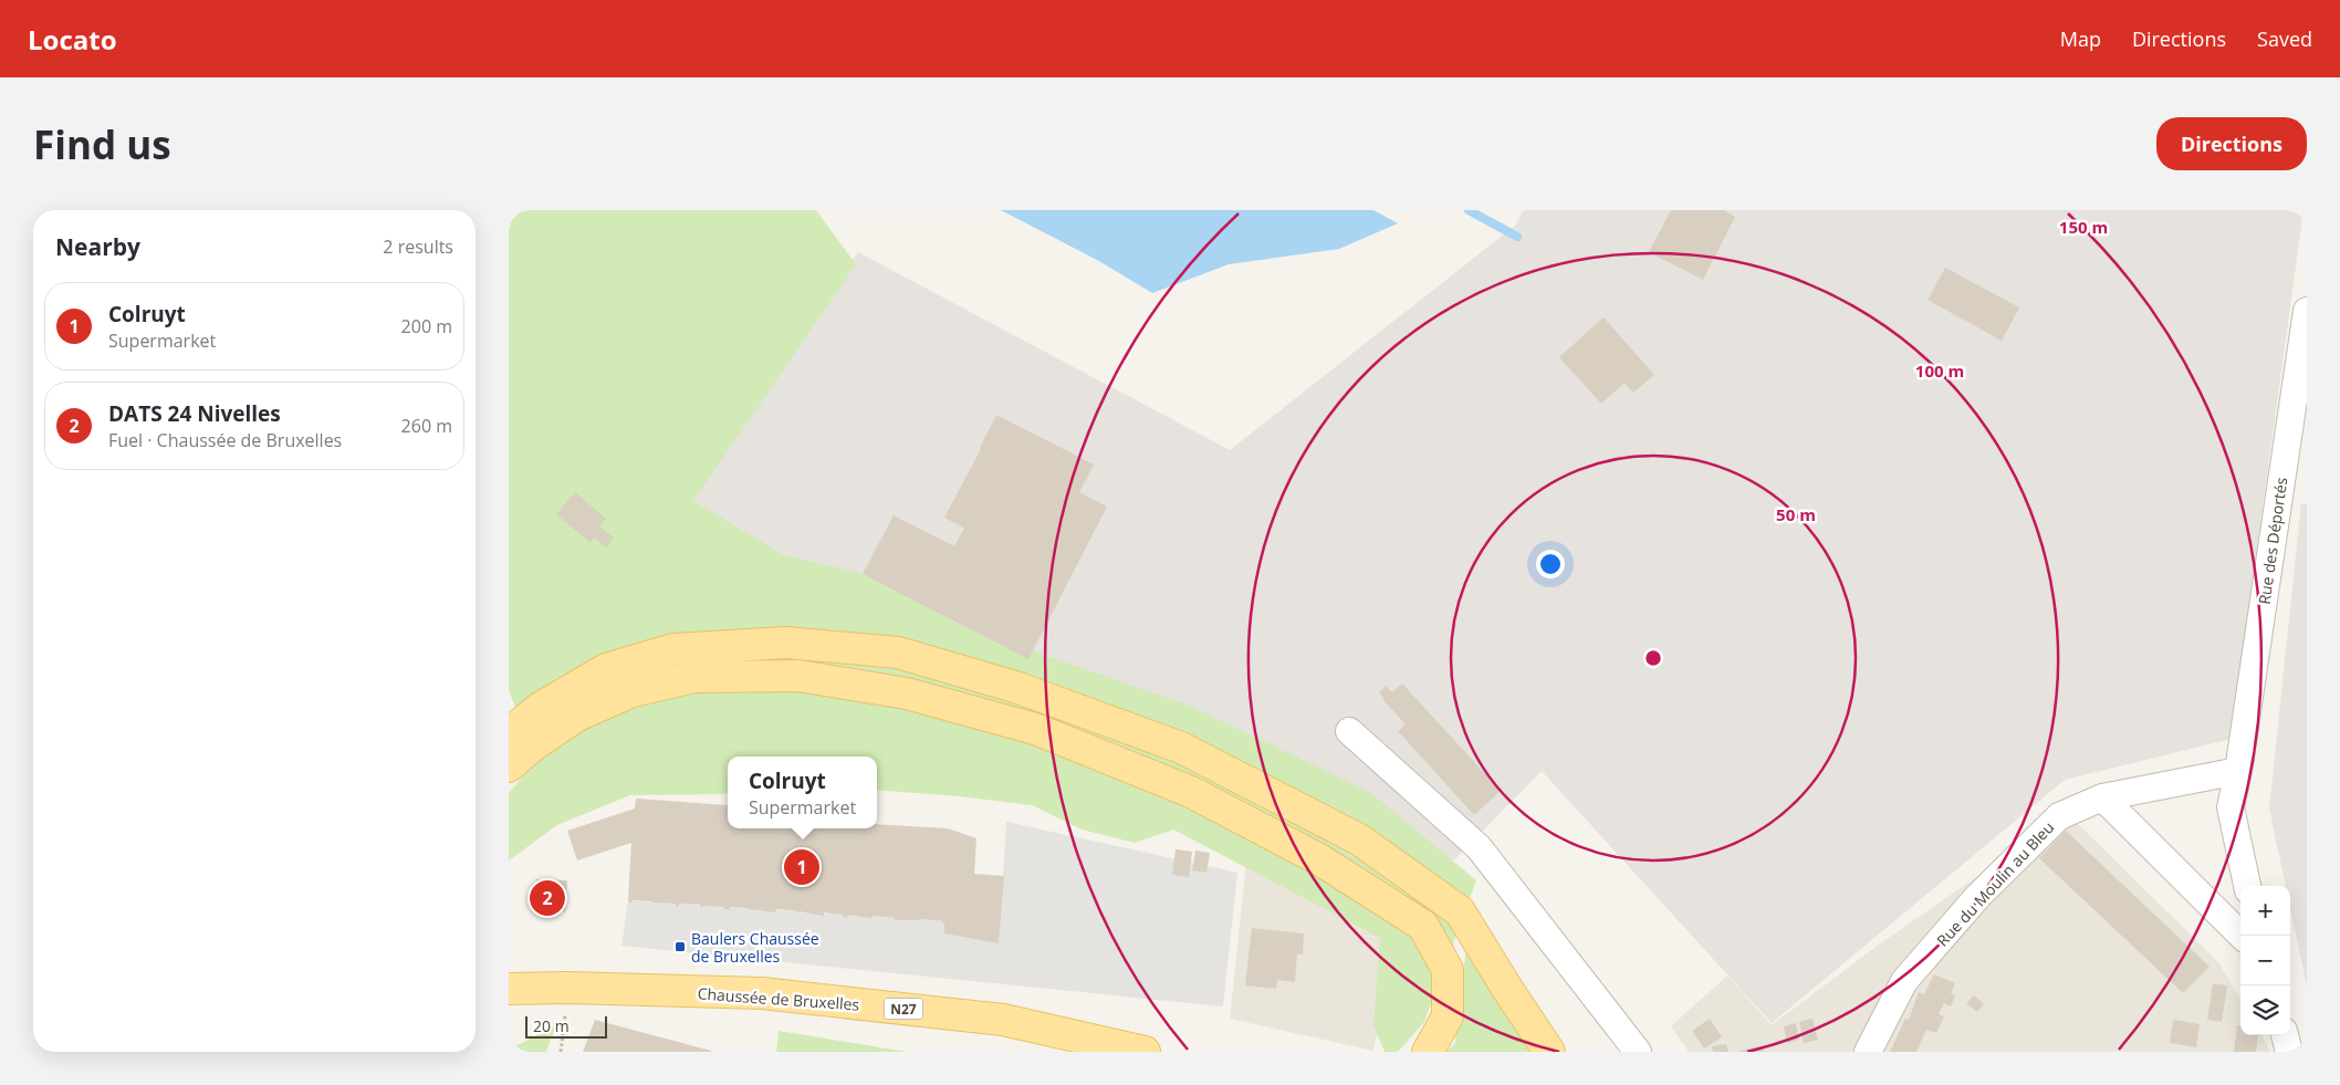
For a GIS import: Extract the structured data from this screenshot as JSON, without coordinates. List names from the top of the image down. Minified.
{"streets":{"main road":["Chaussée de Bruxelles","N27"],"street":["Rue des Déportés","Rue du Moulin au Bleu"]},"crossings":[["Rue des Déportés","Rue du Moulin au Bleu"]],"places":{"transit":["Baulers Chaussée de Bruxelles"]},"scale_bar":"20 m","page":{"header":"Locato","nav":["Map","Directions","Saved"],"buttons":"Directions","title":"Find us","heading":["Nearby","2 results"],"list":[{"mark":"1","name":"Colruyt","note":"Supermarket","value":"200 m"},{"mark":"2","name":"DATS 24 Nivelles","note":"Fuel · Chaussée de Bruxelles","value":"260 m"}],"popup":["Colruyt","Supermarket"],"pins":["1","2"],"map_buttons":["+","−"],"scale":"20 m"},"rings":["150 m","100 m","50 m"]}
